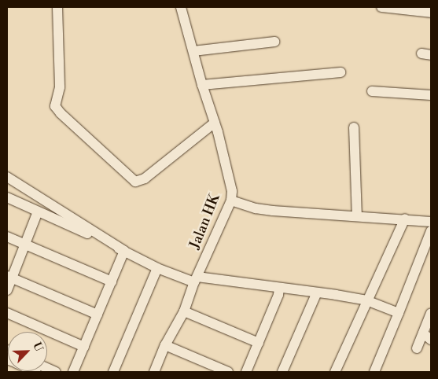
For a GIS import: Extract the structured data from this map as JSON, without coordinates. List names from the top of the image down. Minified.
{"streets":{"street":["Jalan HK"]},"north":"top right"}
